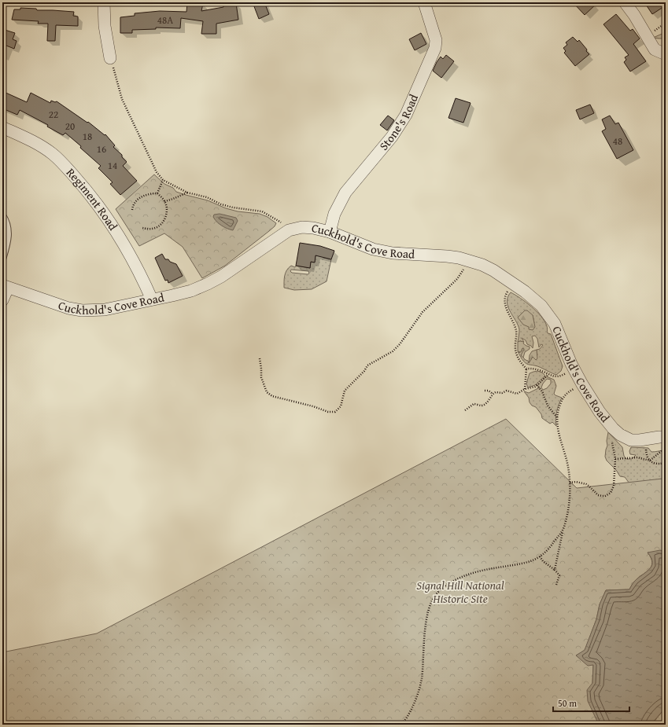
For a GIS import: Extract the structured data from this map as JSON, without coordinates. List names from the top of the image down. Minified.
{"streets":{"street":["Stone's Road","Regiment Road","Cuckhold's Cove Road"]},"crossings":[["Stone's Road","Cuckhold's Cove Road"],["Regiment Road","Cuckhold's Cove Road"]],"parks":["Signal Hill National Historic Site"],"house_numbers":["48A","22","20","18","48","16","14"],"scale_bar":"50 m"}
